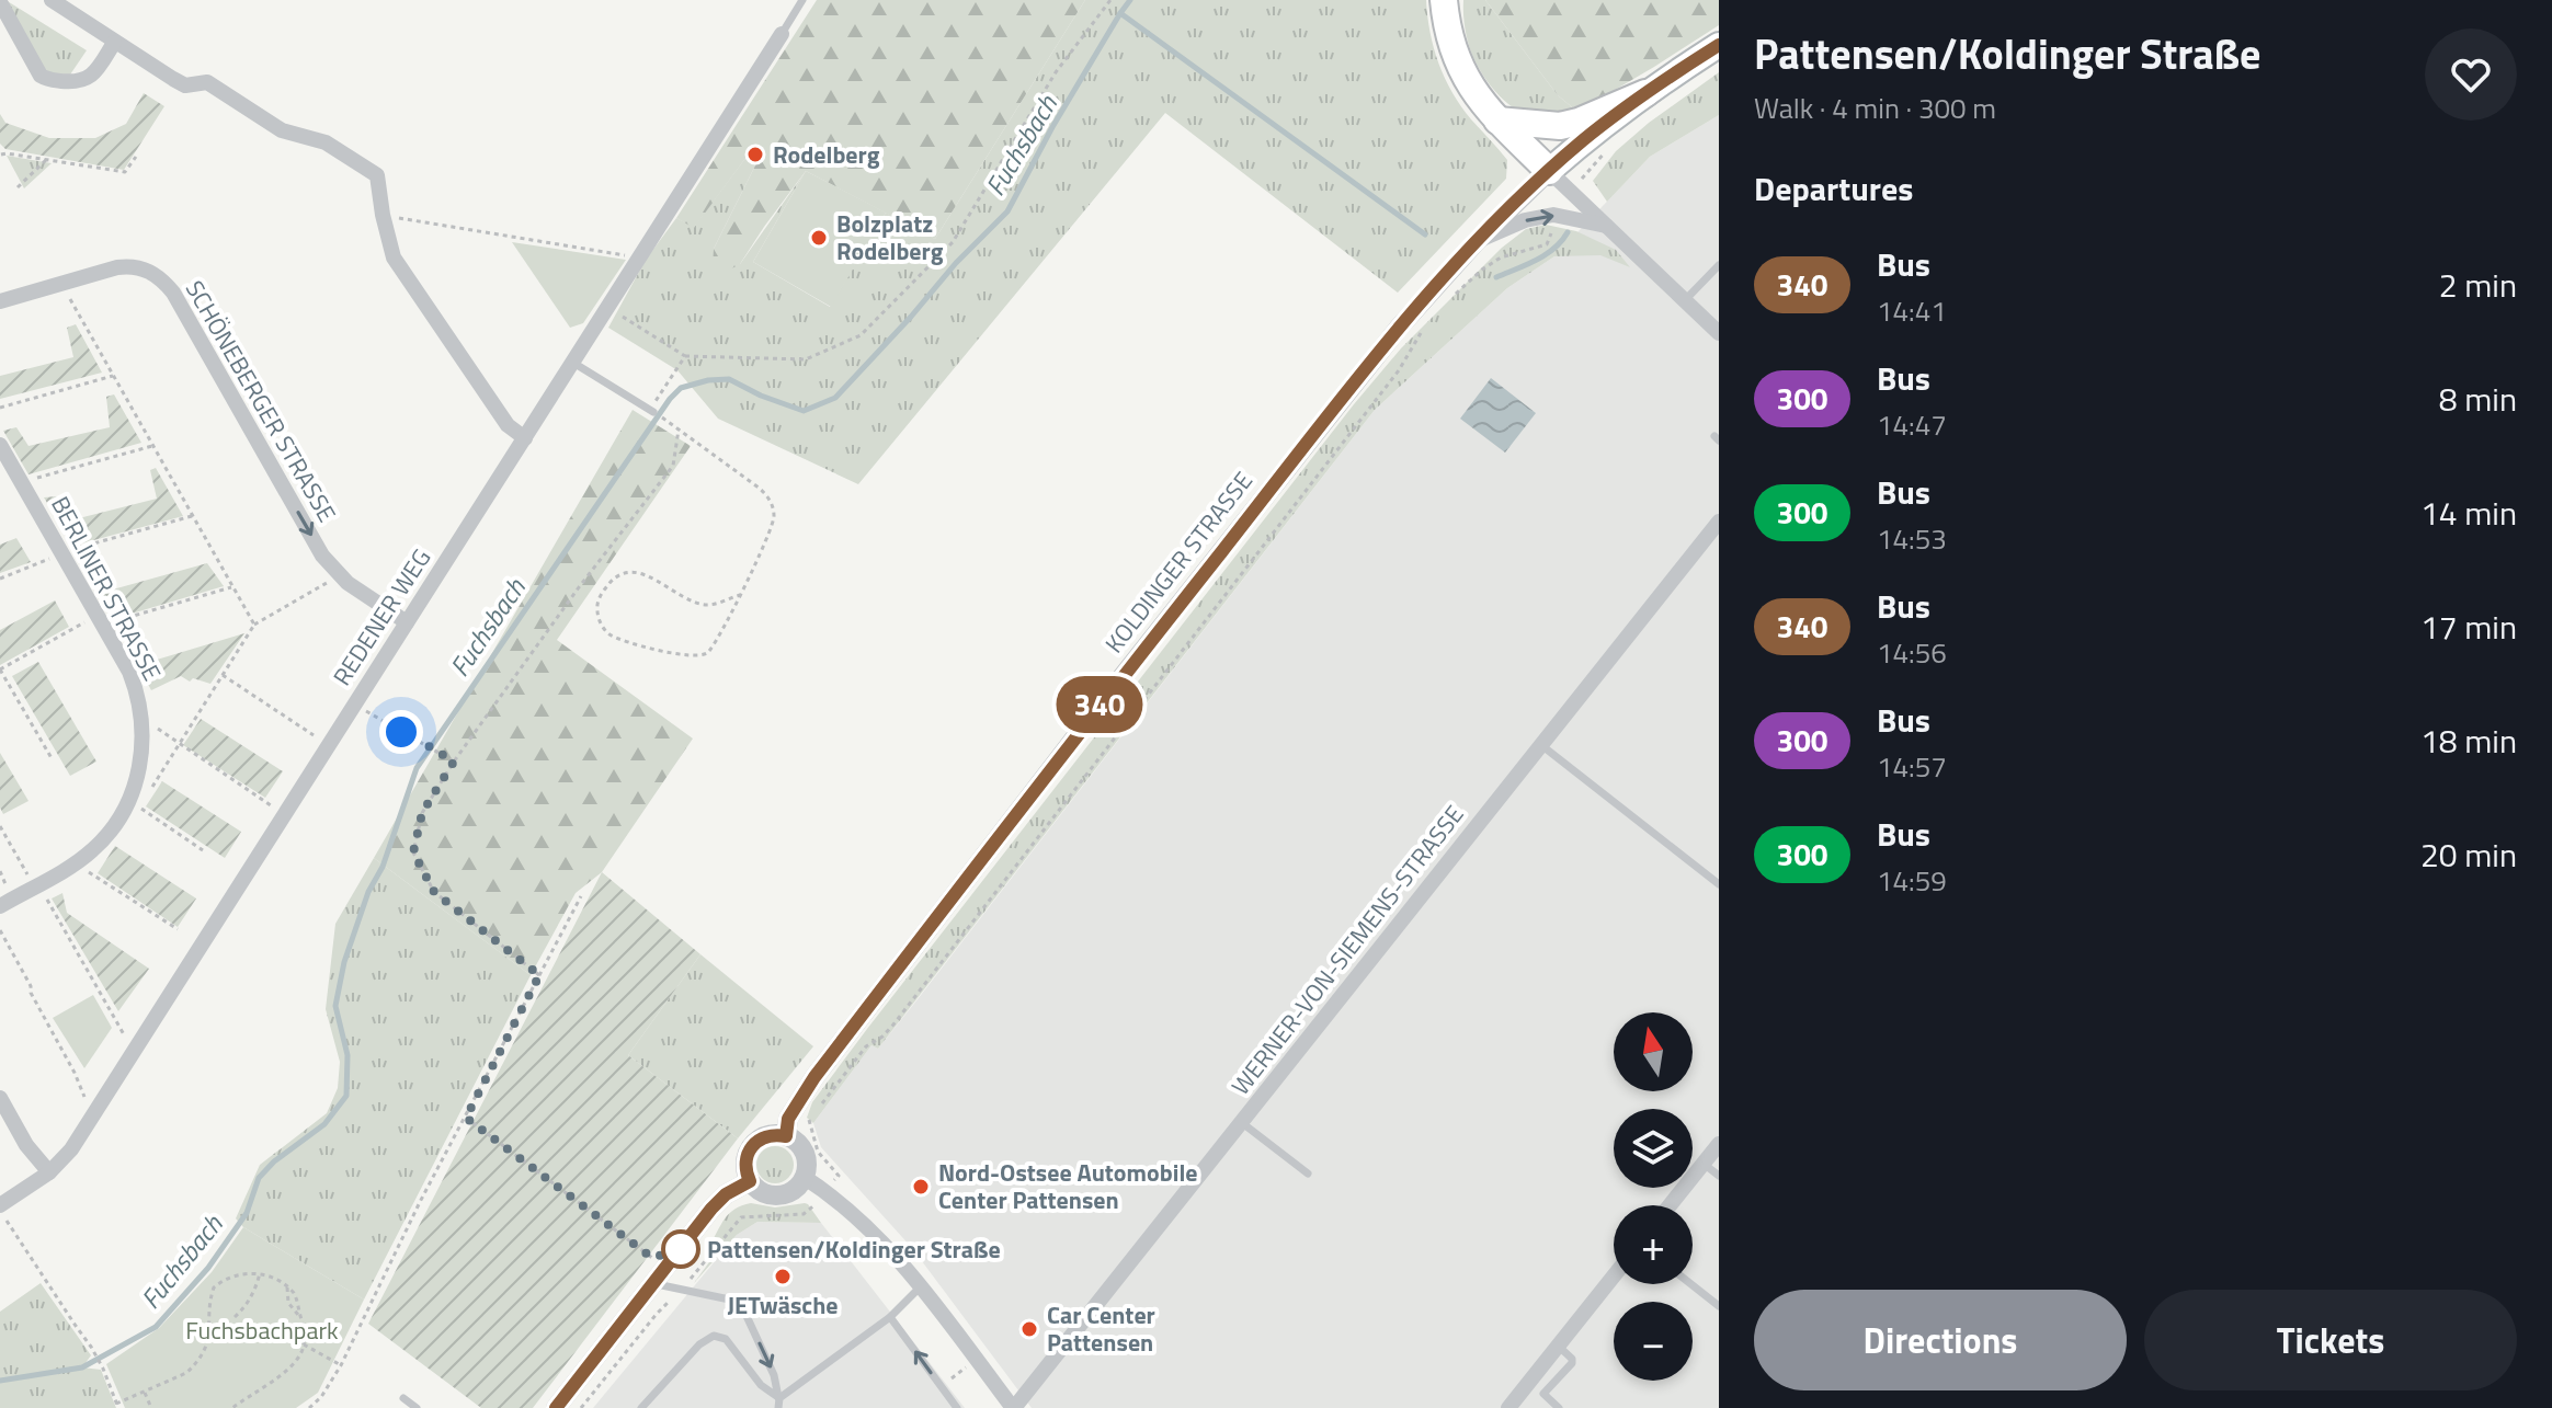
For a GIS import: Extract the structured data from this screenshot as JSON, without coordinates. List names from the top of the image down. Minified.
{"streets":{"street":["SCHÖNEBERGER STRASSE","KOLDINGER STRASSE","BERLINER STRASSE","REDENER WEG","WERNER-VON-SIEMENS-STRASSE"]},"crossings":[["SCHÖNEBERGER STRASSE","REDENER WEG"]],"one_way":["SCHÖNEBERGER STRASSE"],"water":["Fuchsbach"],"parks":["Fuchsbachpark"],"places":["Rodelberg","Bolzplatz Rodelberg","Nord-Ostsee Automobile Center Pattensen","Pattensen/Koldinger Straße","JETwäsche","Car Center Pattensen"],"lines":["bus line 340"],"north":"top","page":{"on_map":"340","heading":[["Pattensen/Koldinger Straße","Walk · 4 min · 300 m"],"Departures"],"list":[{"mark":"340","name":"Bus","note":"14:41","value":"2 min"},{"mark":"300","name":"Bus","note":"14:47","value":"8 min"},{"mark":"300","name":"Bus","note":"14:53","value":"14 min"},{"mark":"340","name":"Bus","note":"14:56","value":"17 min"},{"mark":"300","name":"Bus","note":"14:57","value":"18 min"},{"mark":"300","name":"Bus","note":"14:59","value":"20 min"}],"map_buttons":["+","−"],"buttons":["Directions","Tickets"]}}
